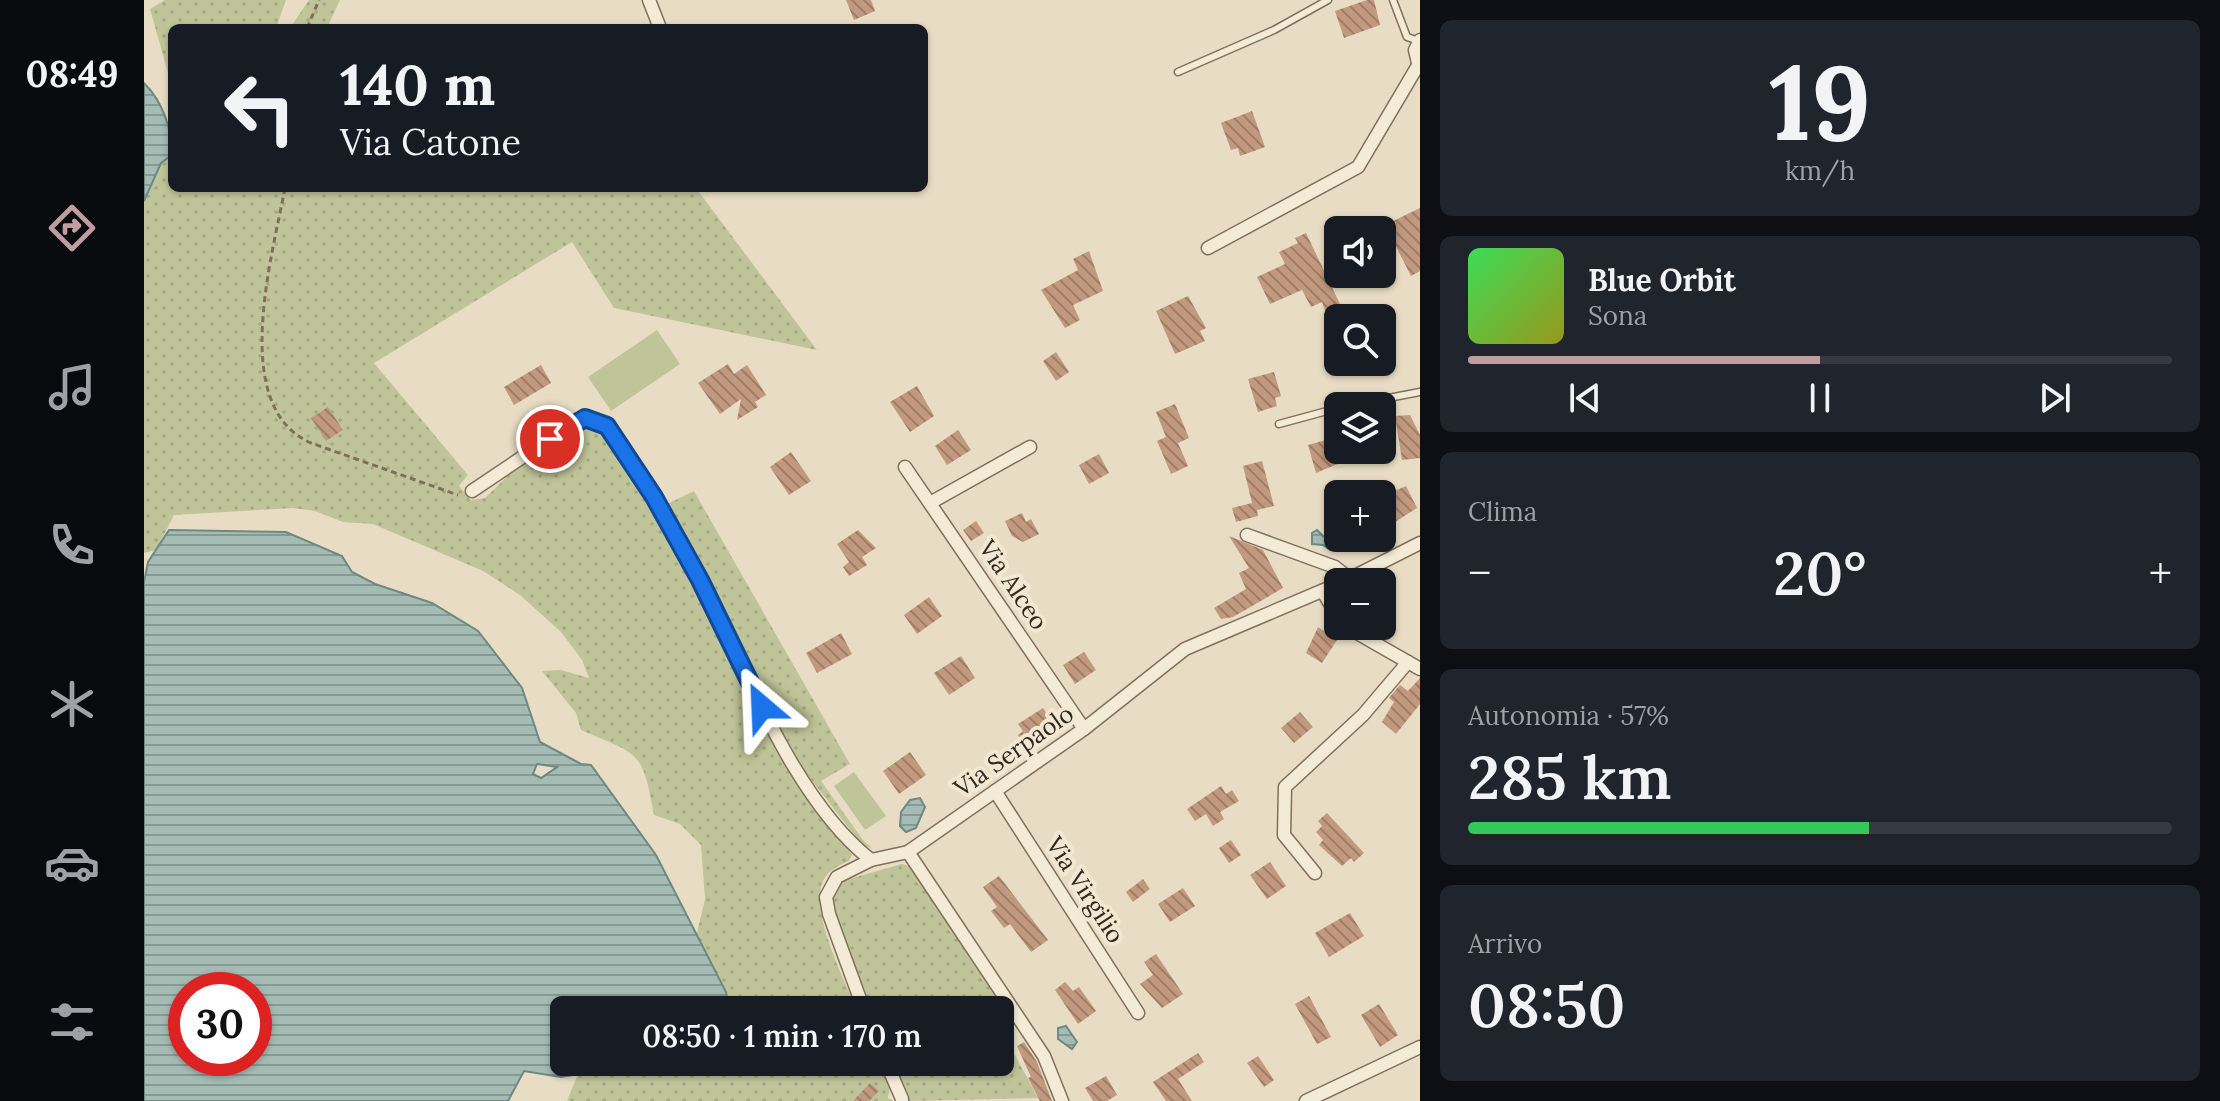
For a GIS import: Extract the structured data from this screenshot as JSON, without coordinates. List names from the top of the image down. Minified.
{"streets":{"street":["Via Alceo","Via Serpaolo","Via Virgilio"]},"crossings":[["Via Alceo","Via Serpaolo"],["Via Serpaolo","Via Virgilio"]],"page":{"tabs":"08:49","tile":[["19","km/h"],"Clima",["Autonomia · 57%","285 km"],["Arrivo","08:50"]],"turn":["140 m","Via Catone"],"map_buttons":["+","−"],"song":["Blue Orbit","Sona"],"heat":["−","20°","+"],"limit":"30","trip":"08:50 · 1 min · 170 m"}}
